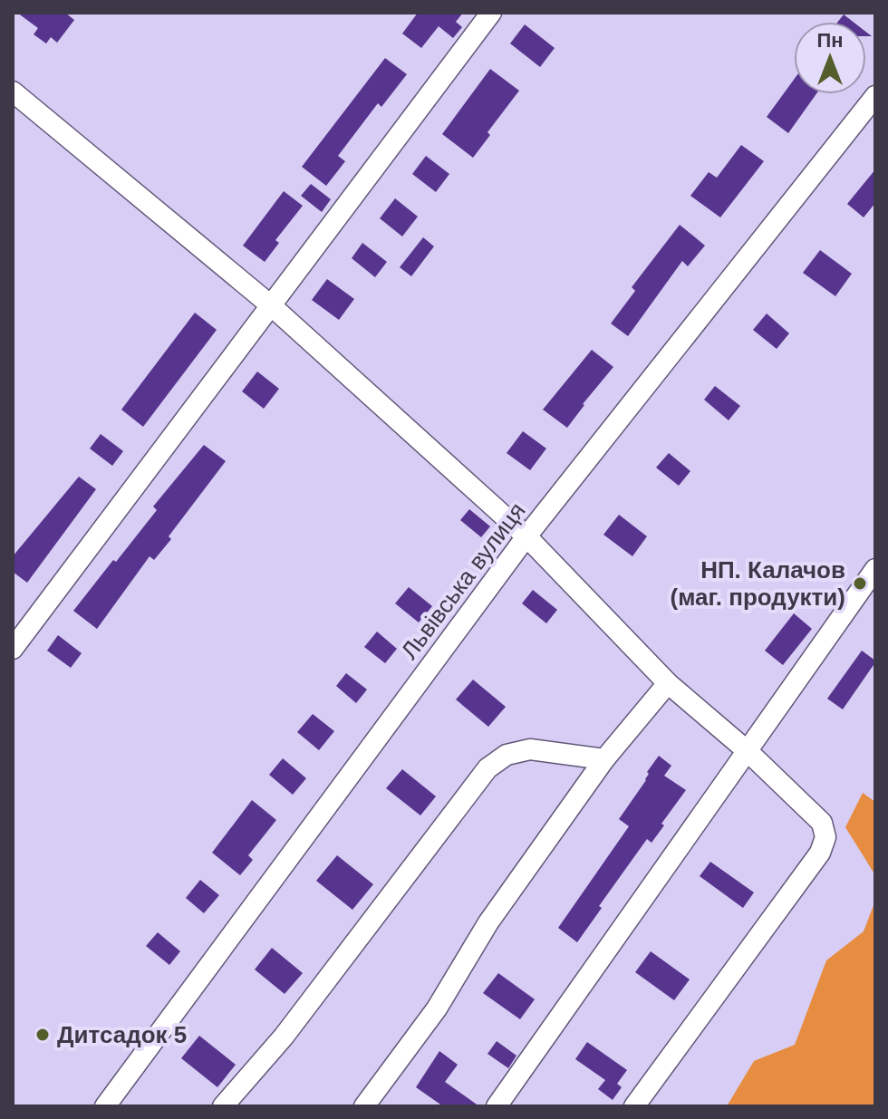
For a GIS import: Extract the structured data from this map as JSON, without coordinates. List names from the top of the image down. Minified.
{"streets":{"street":["Львівська вулиця"]},"places":["НП. Калачов (маг. продукти)","Дитсадок 5"],"north":"top"}
